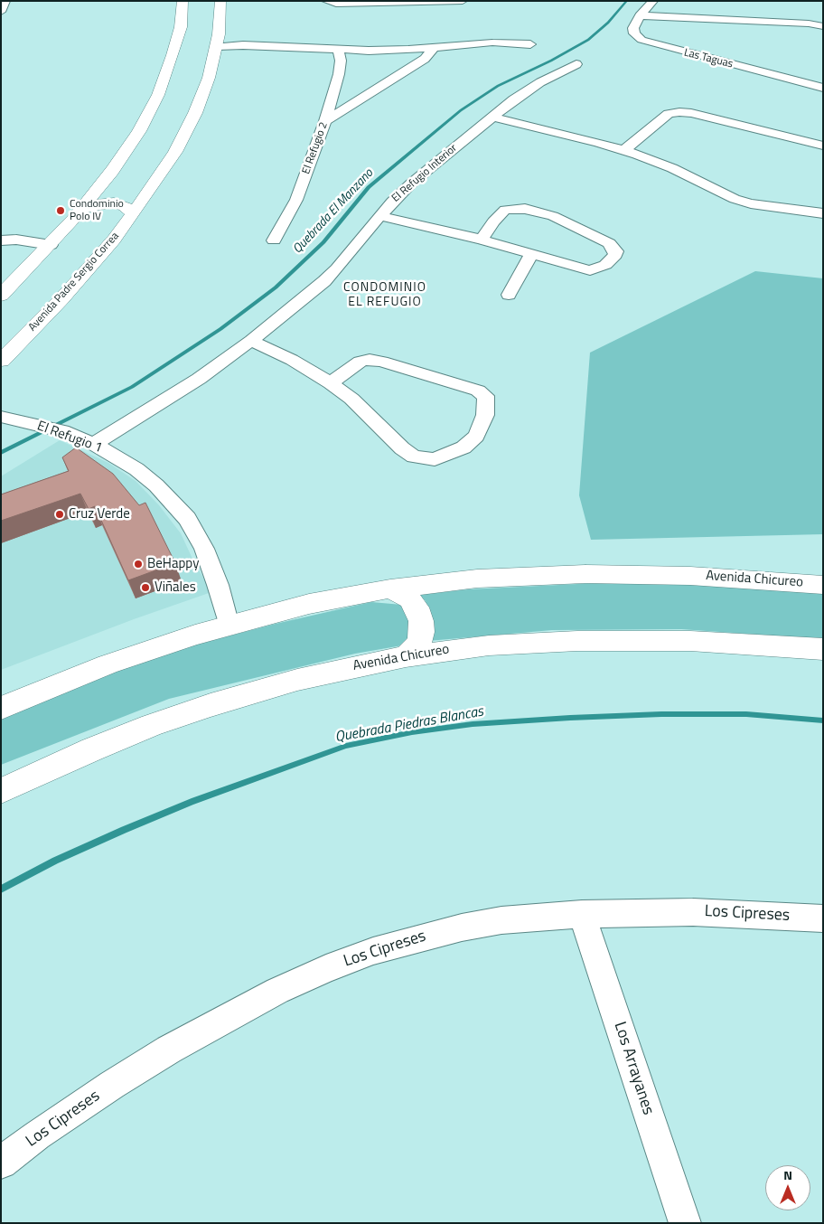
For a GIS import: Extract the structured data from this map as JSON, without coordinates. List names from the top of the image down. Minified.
{"streets":{"street":["Las Taguas","El Refugio 2","El Refugio Interior","Avenida Padre Sergio Correa","El Refugio 1","Avenida Chicureo","Los Cipreses","Los Arrayanes"]},"crossings":[["El Refugio Interior","El Refugio 1"],["El Refugio 1","Avenida Chicureo"],["Los Cipreses","Los Arrayanes"]],"districts":["CONDOMINIO EL REFUGIO"],"water":["Quebrada El Manzano","Quebrada Piedras Blancas"],"places":["Condominio Polo IV","Cruz Verde","BeHappy","Viñales"],"north":"top"}
